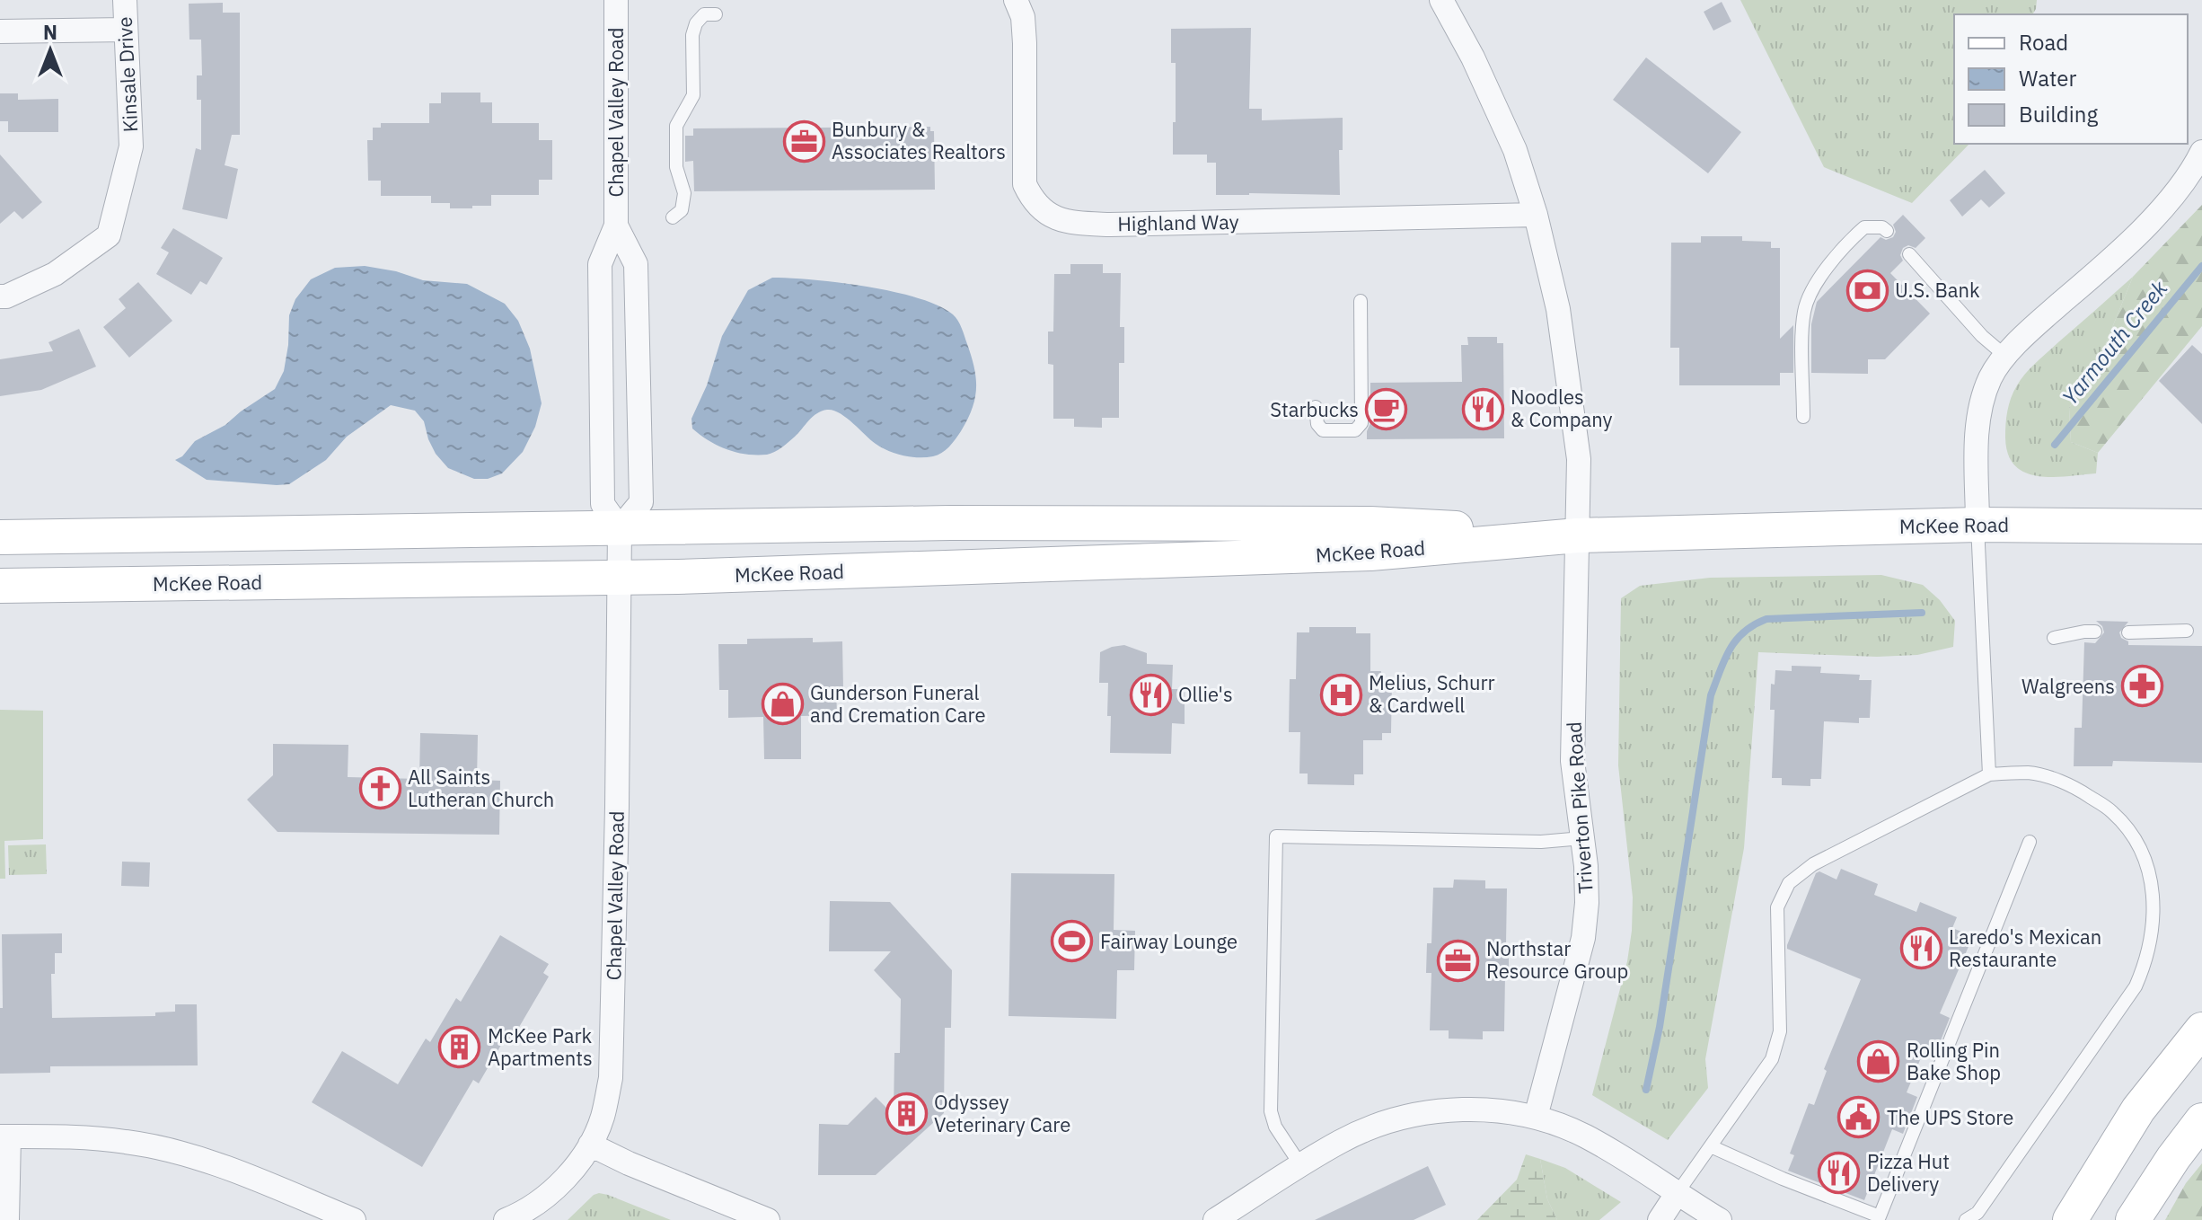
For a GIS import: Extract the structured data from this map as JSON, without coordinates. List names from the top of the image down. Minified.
{"streets":{"main road":["McKee Road"],"street":["Kinsale Drive","Chapel Valley Road","Highland Way","Triverton Pike Road"]},"crossings":[["Chapel Valley Road","McKee Road"],["Highland Way","Triverton Pike Road"],["McKee Road","Triverton Pike Road"]],"water":["Yarmouth Creek"],"places":{"office":["Bunbury & Associates Realtors","Northstar Resource Group"],"bank":["U.S. Bank"],"restaurant":["Noodles & Company","Ollie's","Laredo's Mexican Restaurante","Pizza Hut Delivery"],"cafe":["Starbucks"],"pharmacy":["Walgreens"],"hospital":["Melius, Schurr & Cardwell"],"shop":["Gunderson Funeral and Cremation Care","Rolling Pin Bake Shop"],"church":["All Saints Lutheran Church"],"sports":["Fairway Lounge"],"building":["McKee Park Apartments","Odyssey Veterinary Care"],"public building":["The UPS Store"]},"legend":["Road","Water","Building"],"north":"top"}
